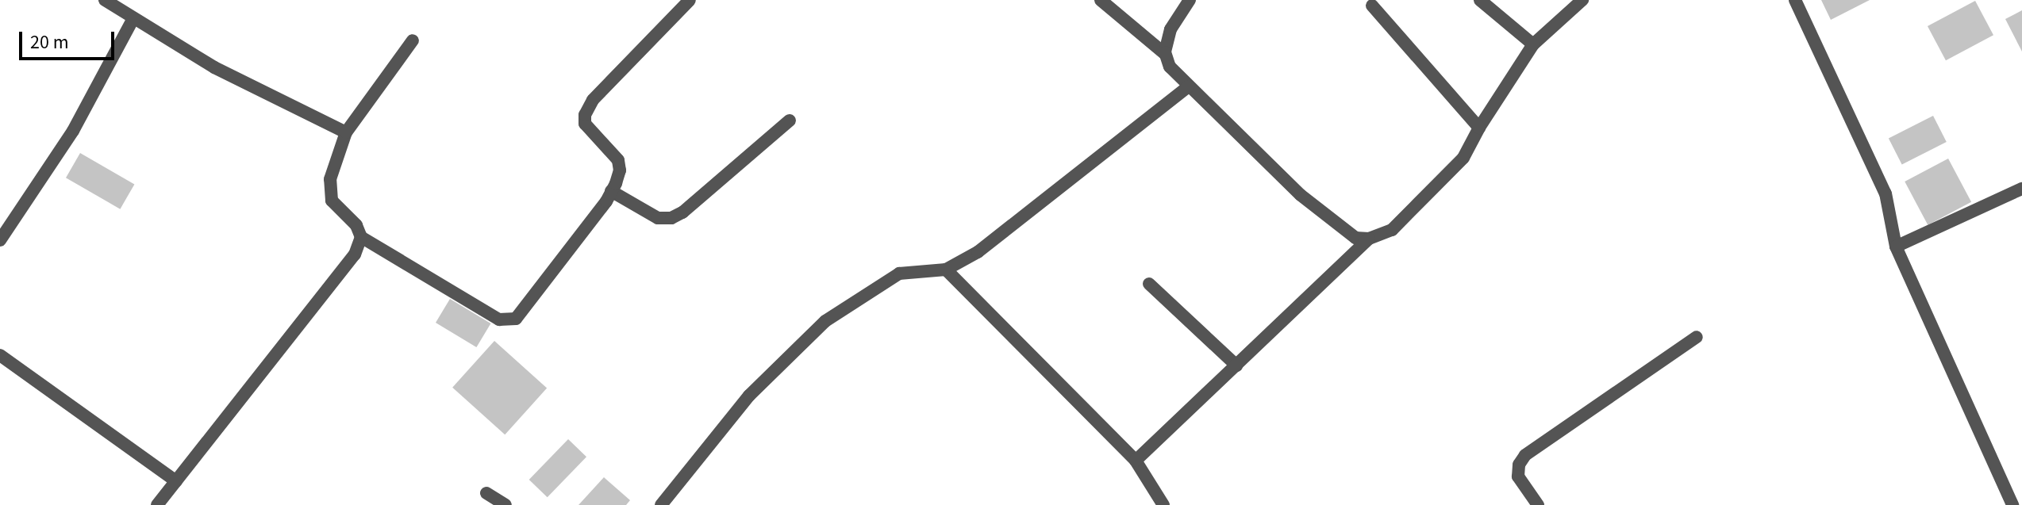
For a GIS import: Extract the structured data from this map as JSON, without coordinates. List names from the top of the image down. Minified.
{"scale_bar":"20 m"}
